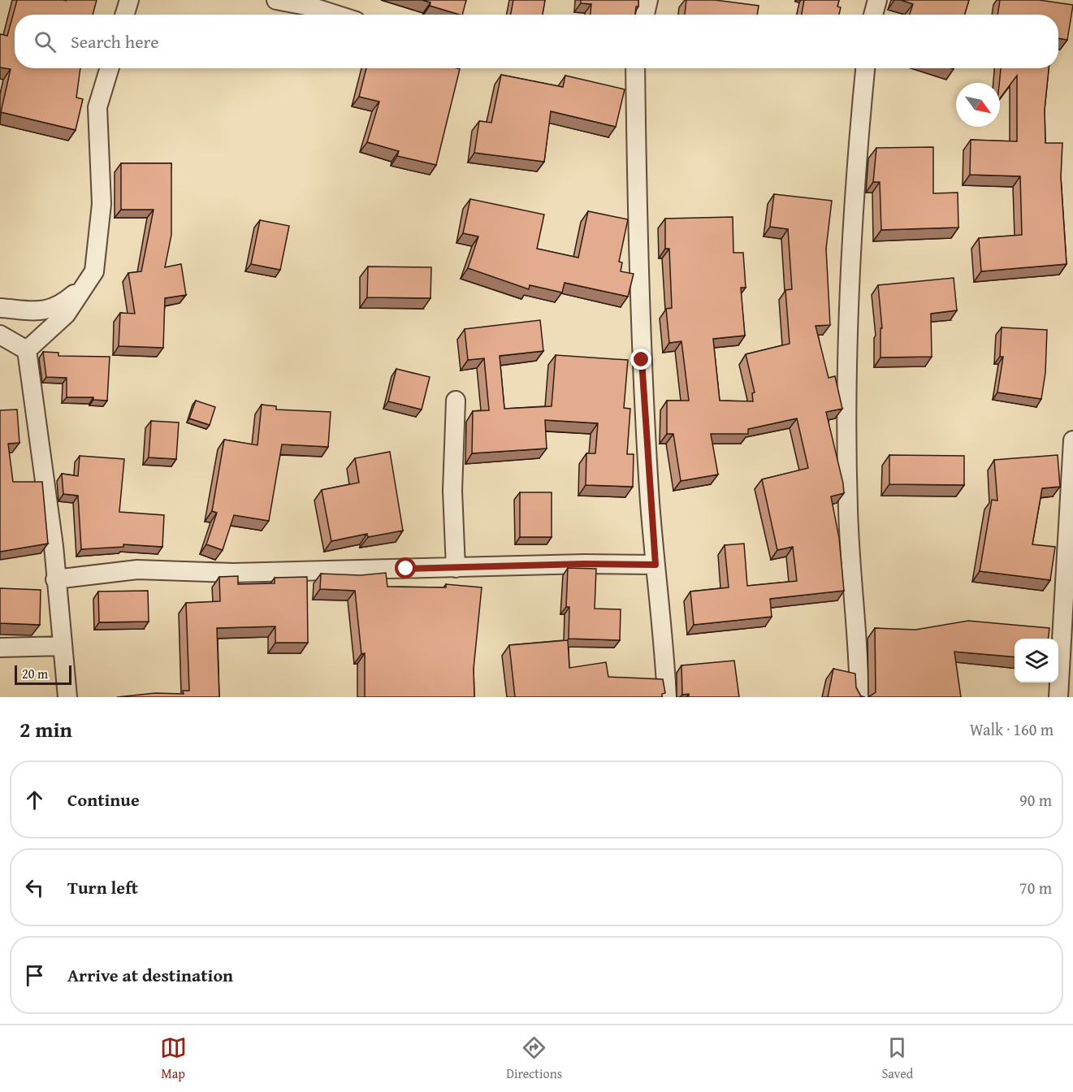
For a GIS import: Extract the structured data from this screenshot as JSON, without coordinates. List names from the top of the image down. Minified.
{"scale_bar":"20 m","north":"bottom right","page":{"search":"Search here","scale":"20 m","heading":["2 min","Walk · 160 m"],"list":[["Continue","90 m"],["Turn left","70 m"],"Arrive at destination"],"nav":["Map","Directions","Saved"]}}
